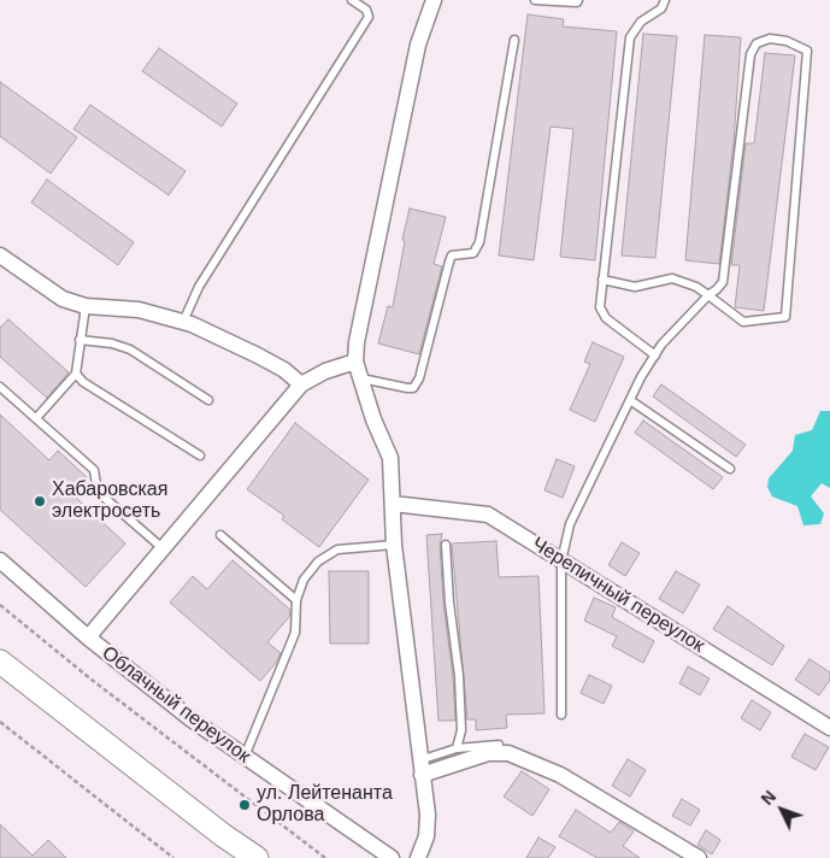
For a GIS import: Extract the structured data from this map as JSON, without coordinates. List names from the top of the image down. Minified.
{"streets":{"street":["Черепичный переулок","Облачный переулок"]},"places":["Хабаровская электросеть","ул. Лейтенанта Орлова"],"north":"top left"}
